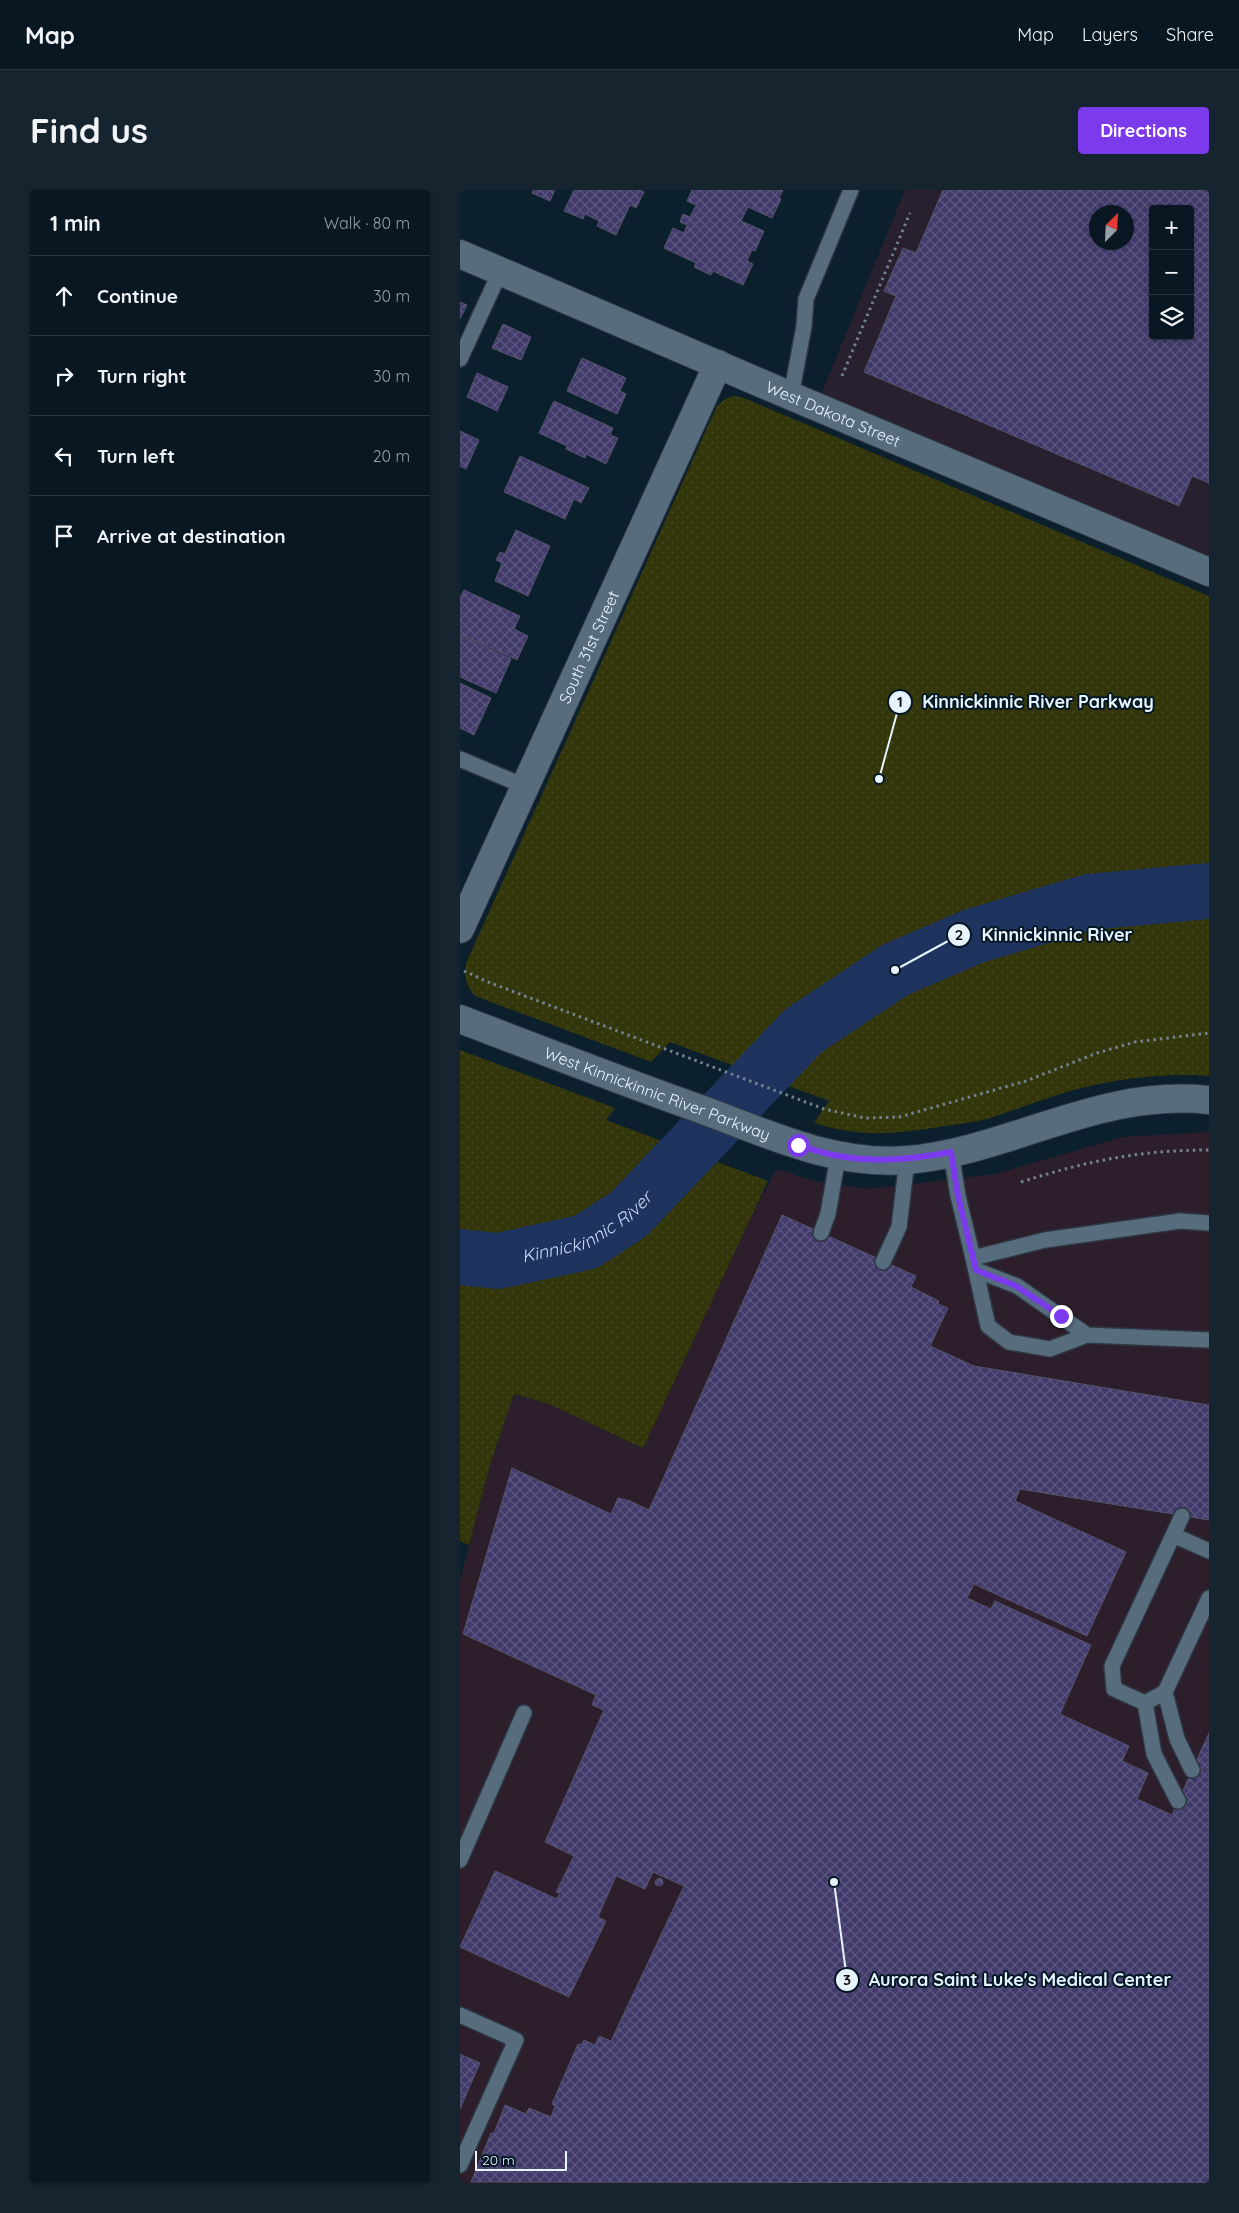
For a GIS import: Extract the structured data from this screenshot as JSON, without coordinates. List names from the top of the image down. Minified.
{"streets":{"street":["West Dakota Street","South 31st Street","West Kinnickinnic River Parkway"]},"crossings":[["West Dakota Street","South 31st Street"]],"water":["Kinnickinnic River"],"places":["Kinnickinnic River Parkway","Kinnickinnic River","Aurora Saint Luke's Medical Center"],"scale_bar":"20 m","north":"top right","page":{"header":"Map","nav":["Map","Layers","Share"],"buttons":"Directions","title":"Find us","heading":["1 min","Walk · 80 m"],"map_buttons":["+","−"],"list":[["Continue","30 m"],["Turn right","30 m"],["Turn left","20 m"],"Arrive at destination"],"scale":"20 m"}}
